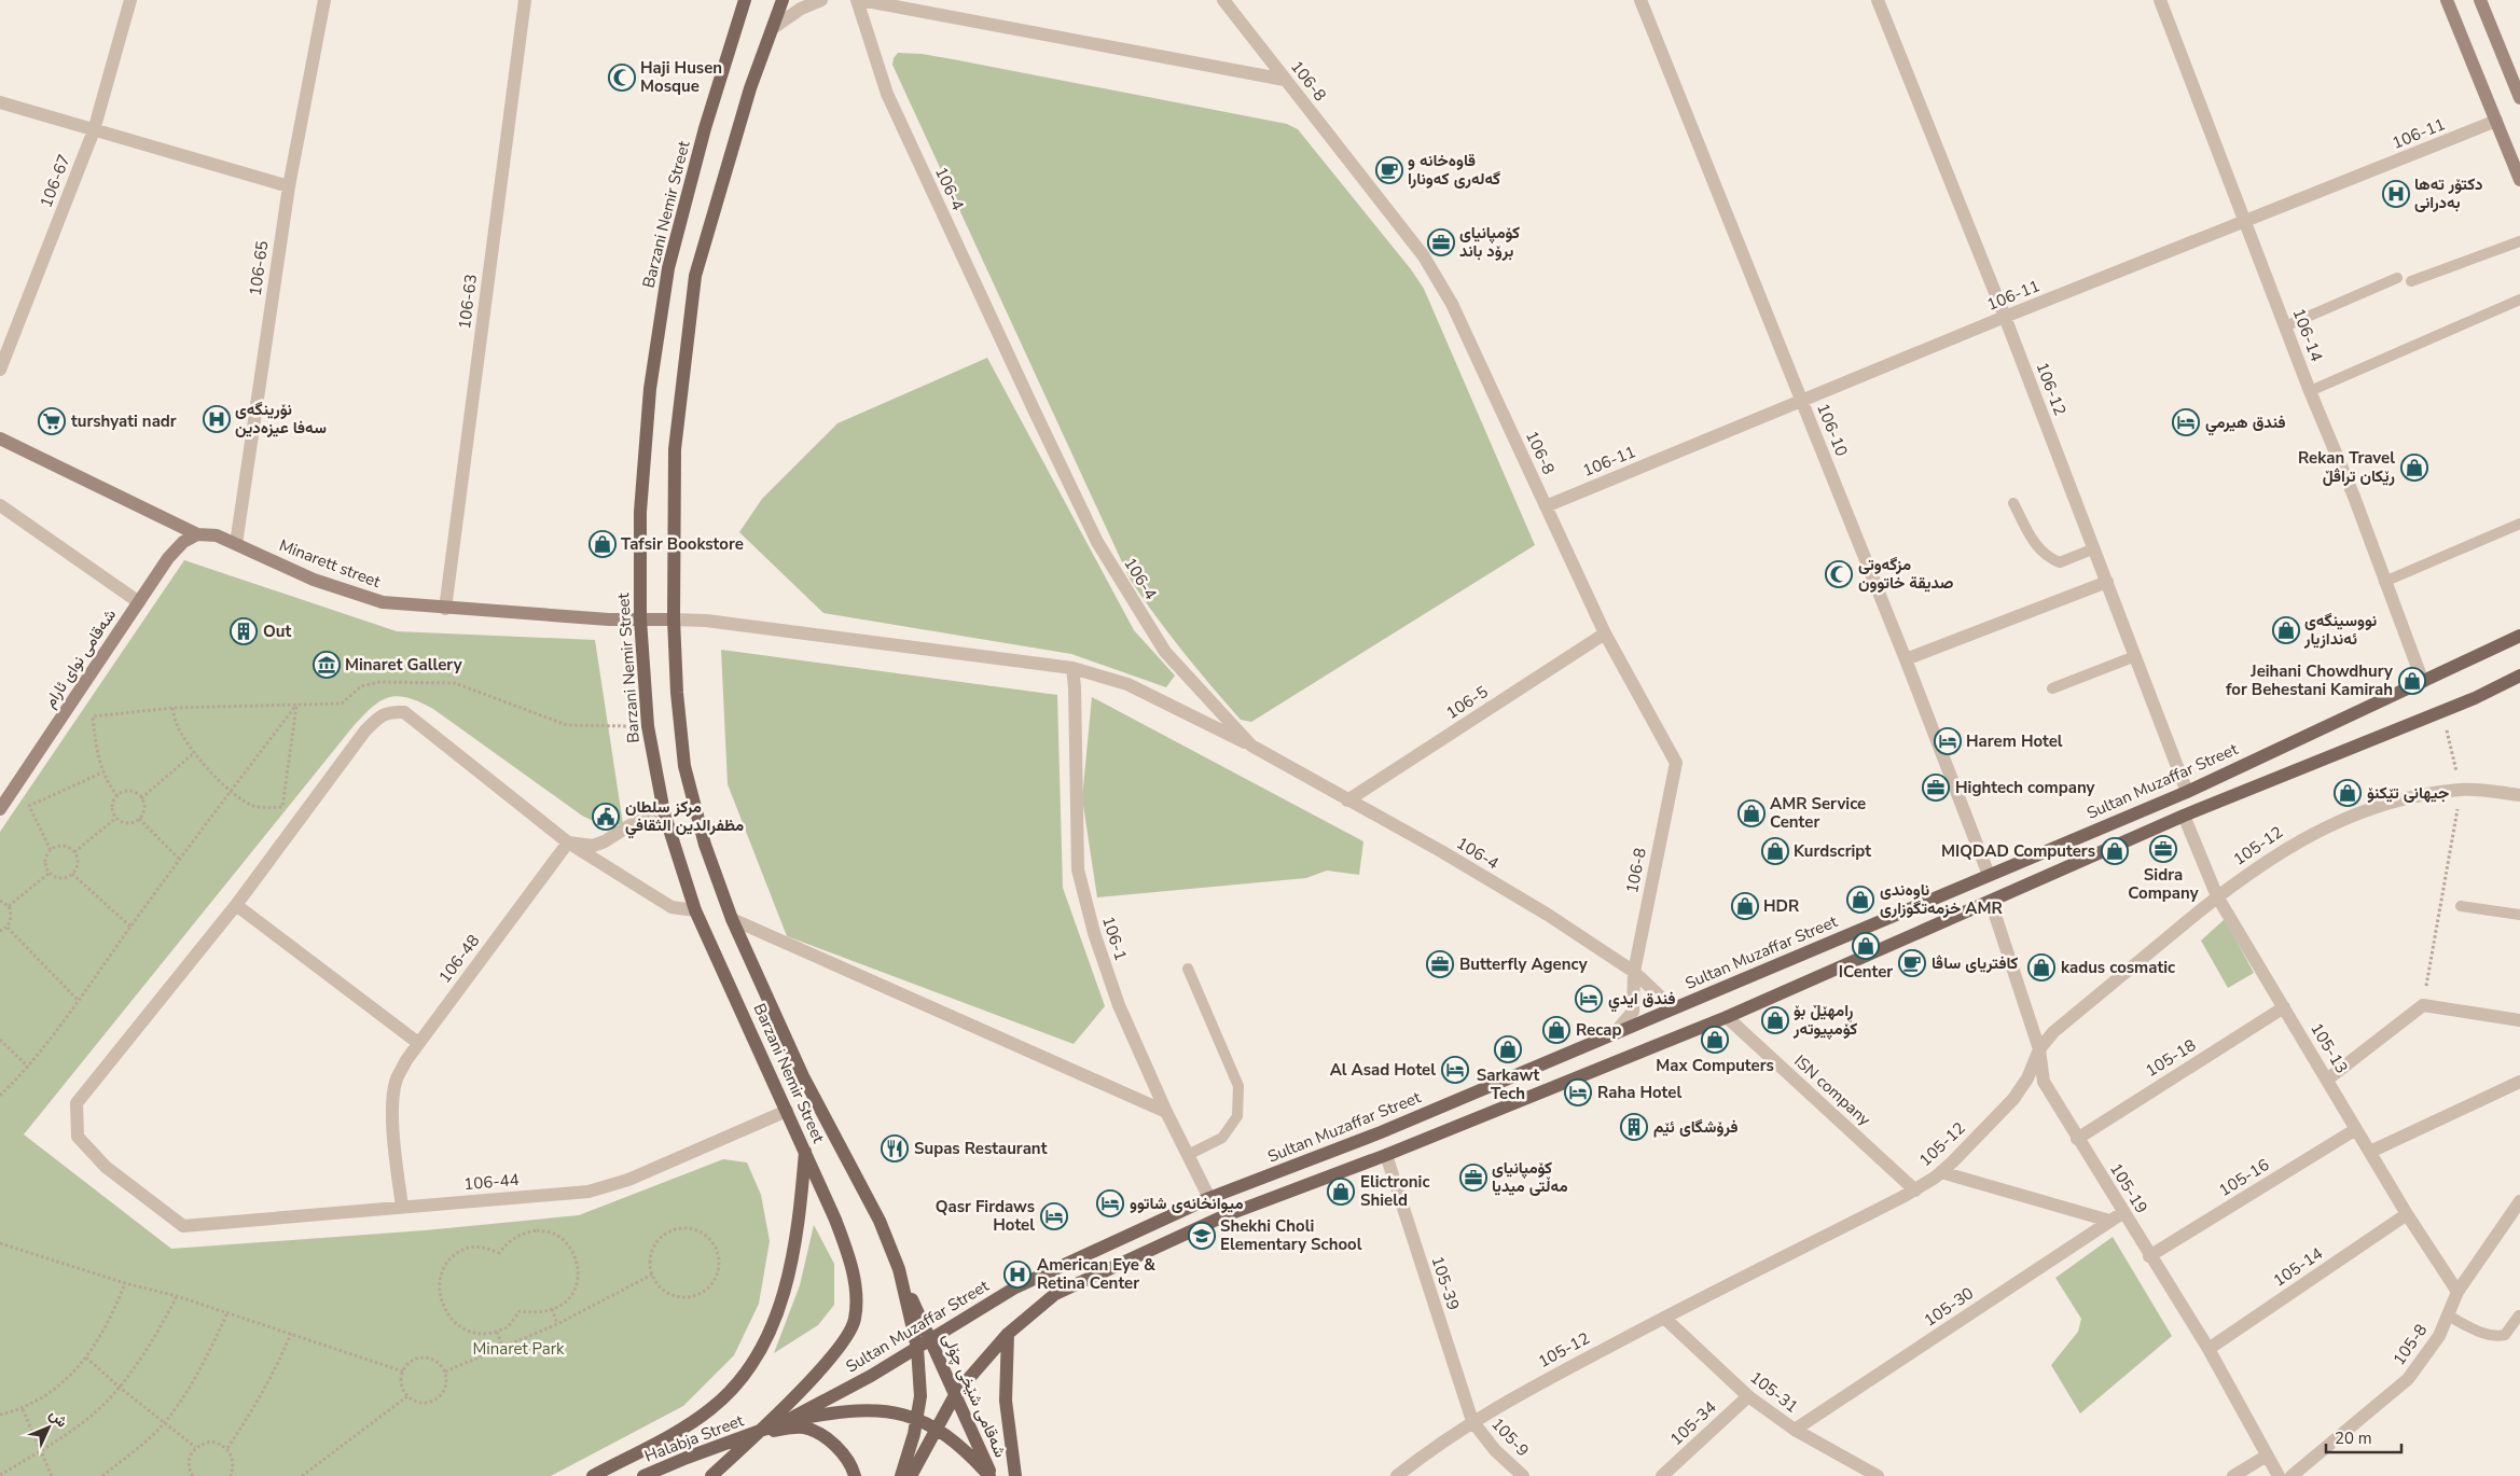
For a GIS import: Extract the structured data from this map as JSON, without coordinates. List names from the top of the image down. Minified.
{"streets":{"main road":["Barzani Nemir Street","Sultan Muzaffar Street","شەقامی شێخی چۆلی","Halabja Street"],"street":["106-8","106-11","106-67","106-4","106-65","106-63","106-14","106-12","106-10","Minarett street","شەقامی نوای ئارام","106-5","105-12","106-1","106-48","105-13","105-18","ISN company","105-16","106-44","105-19","105-14","105-39","105-30","105-8","105-31","105-34","105-9"]},"crossings":[["106-8","106-11"],["106-8","106-4"],["106-8","106-5"],["106-8","Sultan Muzaffar Street"],["106-11","106-14"],["106-11","106-12"],["106-11","106-10"],["106-4","106-5"],["106-4","Sultan Muzaffar Street"],["Barzani Nemir Street","Minarett street"],["Barzani Nemir Street","Sultan Muzaffar Street"],["Barzani Nemir Street","106-44"],["Barzani Nemir Street","شەقامی شێخی چۆلی"],["Barzani Nemir Street","Halabja Street"],["106-65","Minarett street"],["106-63","Minarett street"],["106-14","Sultan Muzaffar Street"],["106-12","Sultan Muzaffar Street"],["106-10","Sultan Muzaffar Street"],["Minarett street","شەقامی نوای ئارام"],["Sultan Muzaffar Street","106-1"],["Sultan Muzaffar Street","شەقامی شێخی چۆلی"],["Sultan Muzaffar Street","Halabja Street"],["105-12","105-13"],["105-12","ISN company"],["105-12","105-19"],["105-12","105-39"],["105-12","105-31"],["105-12","105-9"],["106-48","106-44"],["105-13","105-18"],["105-13","105-16"],["105-13","105-14"],["105-13","105-8"],["105-18","105-19"],["105-16","105-19"],["105-19","105-14"],["105-19","105-30"],["105-39","105-9"],["105-30","105-31"],["105-31","105-34"]],"parks":["Minaret Park"],"places":{"mosque":["Haji Husen Mosque","مزگەوتی صديقة خاتوون"],"cafe":["قاوەخانە و گەلەری کەونارا","کافتریای ساڤا"],"hospital":["دکتۆر تەها بەدرانی","نۆرینگەی سەفا عیزەدین","American Eye & Retina Center"],"office":["کۆمپانیای برۆد باند","Hightech company","Sidra Company","Butterfly Agency","کۆمپانیای مەڵتی میدیا"],"supermarket":["turshyati nadr"],"hotel":["فندق هيرمي","Harem Hotel","فندق ايدي","Al Asad Hotel","Raha Hotel","میوانخانەی شاتوو","Qasr Firdaws Hotel"],"shop":["Rekan Travel رێکان تراڤڵ","Tafsir Bookstore","نووسینگەی ئەندازیار","Jeihani Chowdhury for Behestani Kamirah","جیهانی تێکنۆ","AMR Service Center","Kurdscript","MIQDAD Computers","ناوەندی خزمەتگوزاری AMR","HDR","ICenter","kadus cosmatic","ڕامهێڵ بۆ کۆمپیوتەر","Recap","Max Computers","Sarkawt Tech","Elictronic Shield"],"building":["Out","فرۆشگای ئێم"],"museum":["Minaret Gallery"],"public building":["مركز سلطان مظفرالدين الثقافي"],"restaurant":["Supas Restaurant"],"school or university":["Shekhi Choli Elementary School"]},"scale_bar":"20 m","north":"top right"}
